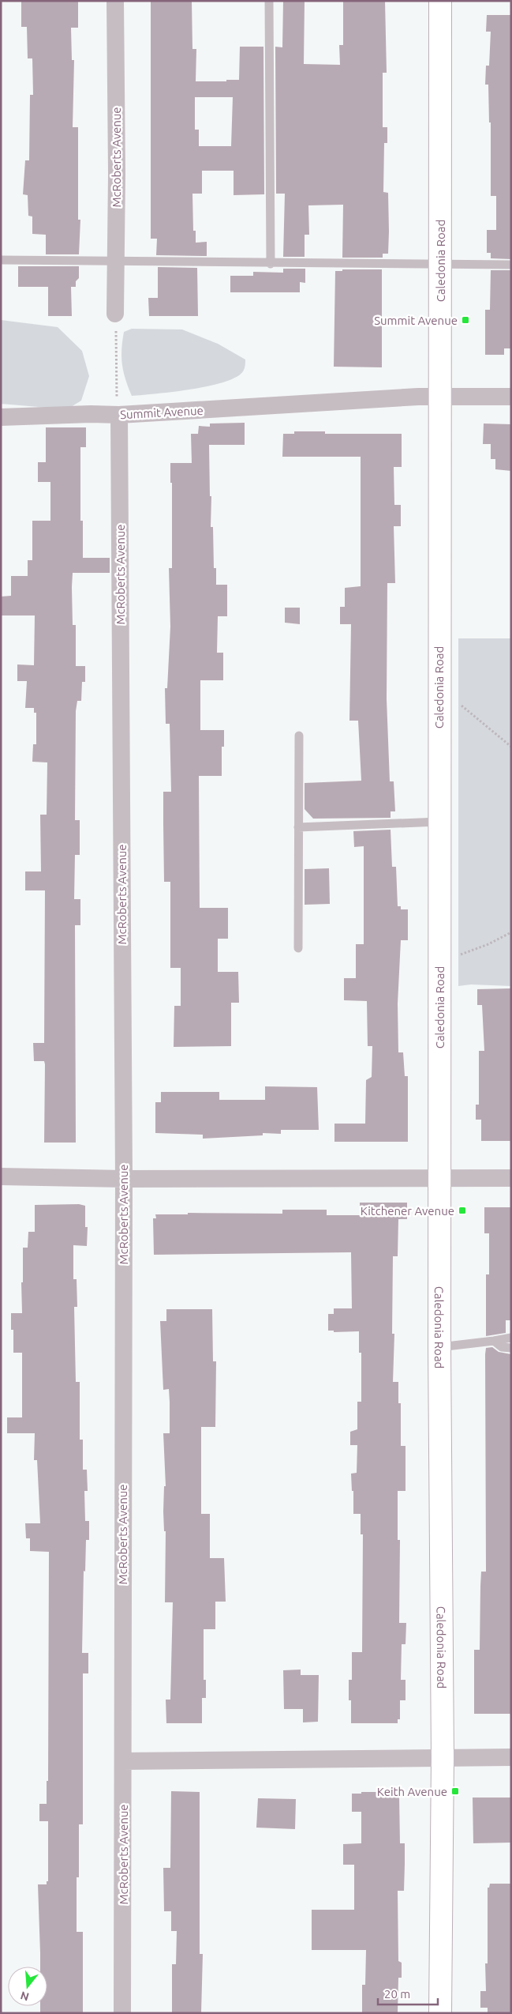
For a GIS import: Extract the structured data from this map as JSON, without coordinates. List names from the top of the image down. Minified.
{"streets":{"street":["McRoberts Avenue","Caledonia Road","Summit Avenue"]},"crossings":[["McRoberts Avenue","Summit Avenue"],["Caledonia Road","Summit Avenue"]],"places":{"transit":["Summit Avenue","Kitchener Avenue","Keith Avenue"]},"scale_bar":"20 m","north":"bottom"}
